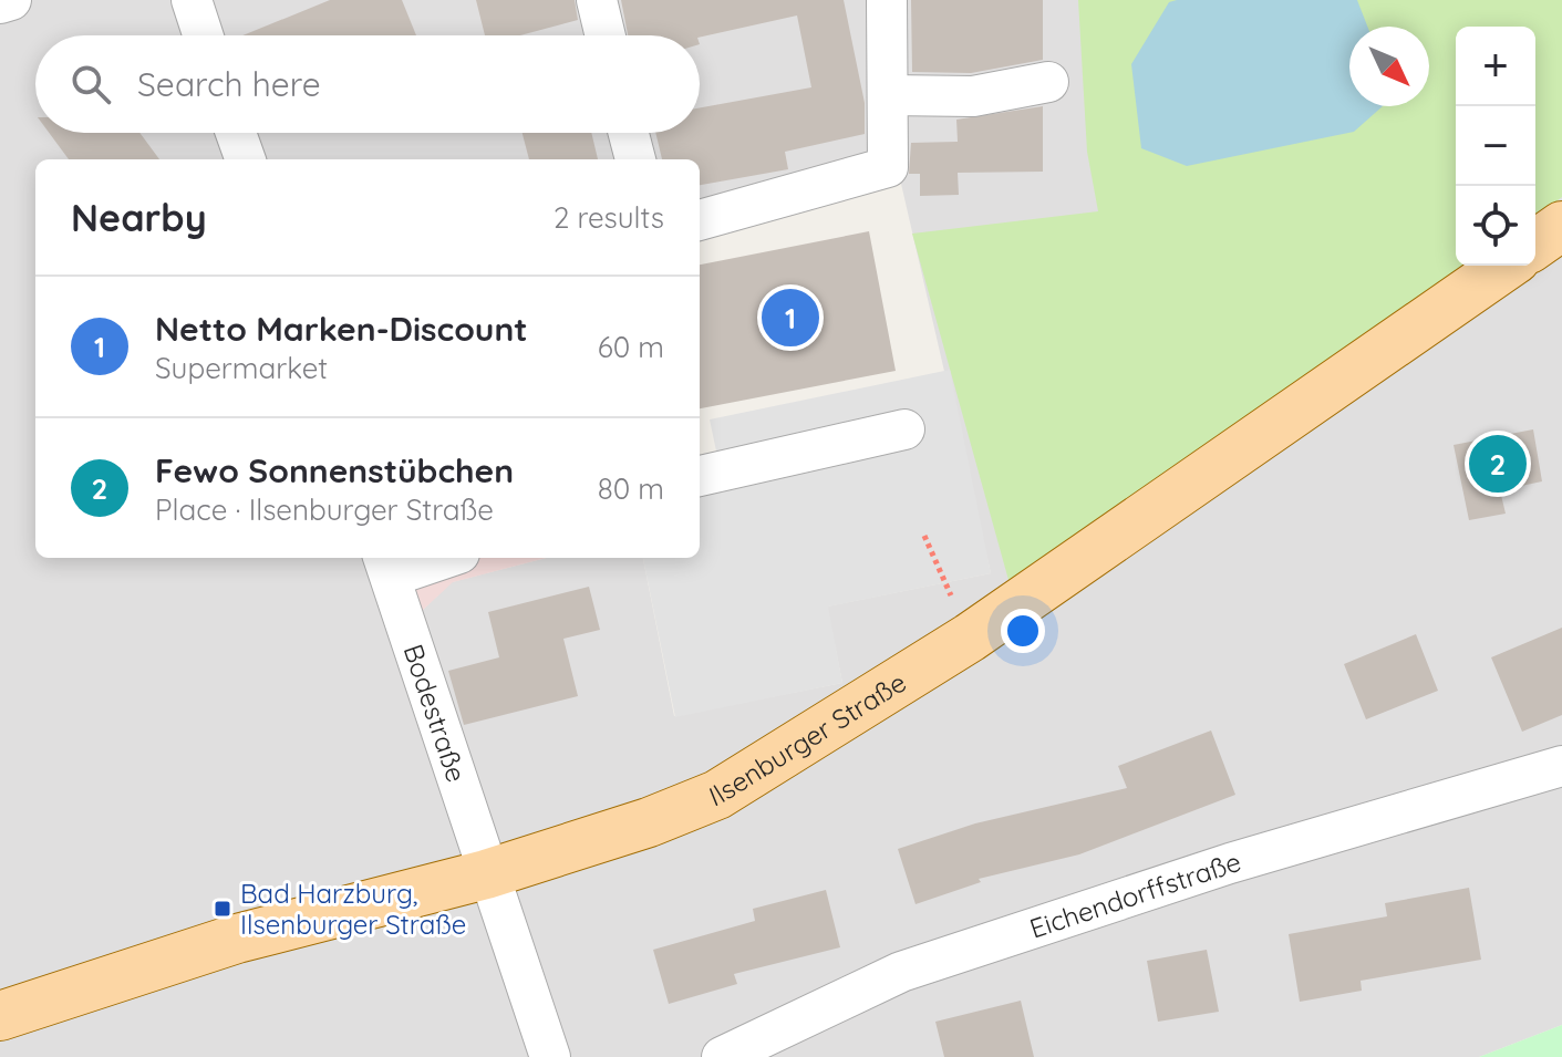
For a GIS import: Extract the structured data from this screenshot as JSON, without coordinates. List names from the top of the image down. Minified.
{"streets":{"main road":["Ilsenburger Straße"],"street":["Bodestraße","Eichendorffstraße"]},"crossings":[["Bodestraße","Ilsenburger Straße"]],"places":{"transit":["Bad Harzburg, Ilsenburger Straße"]},"north":"bottom right","page":{"map_buttons":["+","−"],"search":"Search here","heading":["Nearby","2 results"],"list":[{"mark":"1","name":"Netto Marken-Discount","note":"Supermarket","value":"60 m"},{"mark":"2","name":"Fewo Sonnenstübchen","note":"Place · Ilsenburger Straße","value":"80 m"}],"pins":["1","2"]}}
